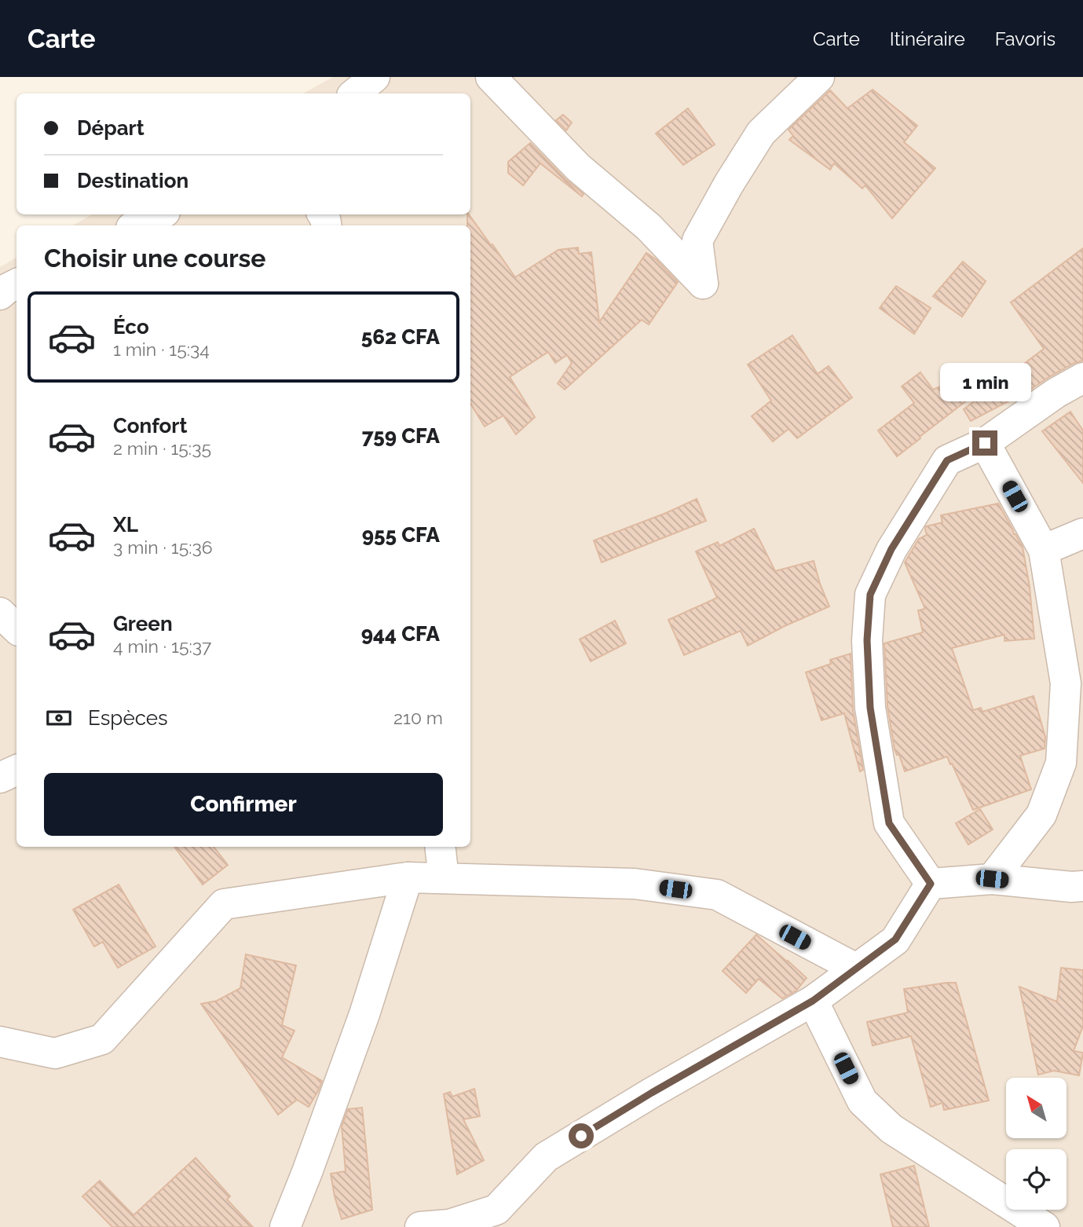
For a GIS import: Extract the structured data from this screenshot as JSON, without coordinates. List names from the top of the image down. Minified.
{"north":"top left","page":{"header":"Carte","nav":["Carte","Itinéraire","Favoris"],"banner":["Départ","Destination"],"heading":"Choisir une course","list":[{"name":"Éco","note":"1 min · 15:34","value":"562 CFA"},{"name":"Confort","note":"2 min · 15:35","value":"759 CFA"},{"name":"XL","note":"3 min · 15:36","value":"955 CFA"},{"name":"Green","note":"4 min · 15:37","value":"944 CFA"}],"bubble":"1 min","pay":["Espèces","210 m"],"buttons":"Confirmer"}}
